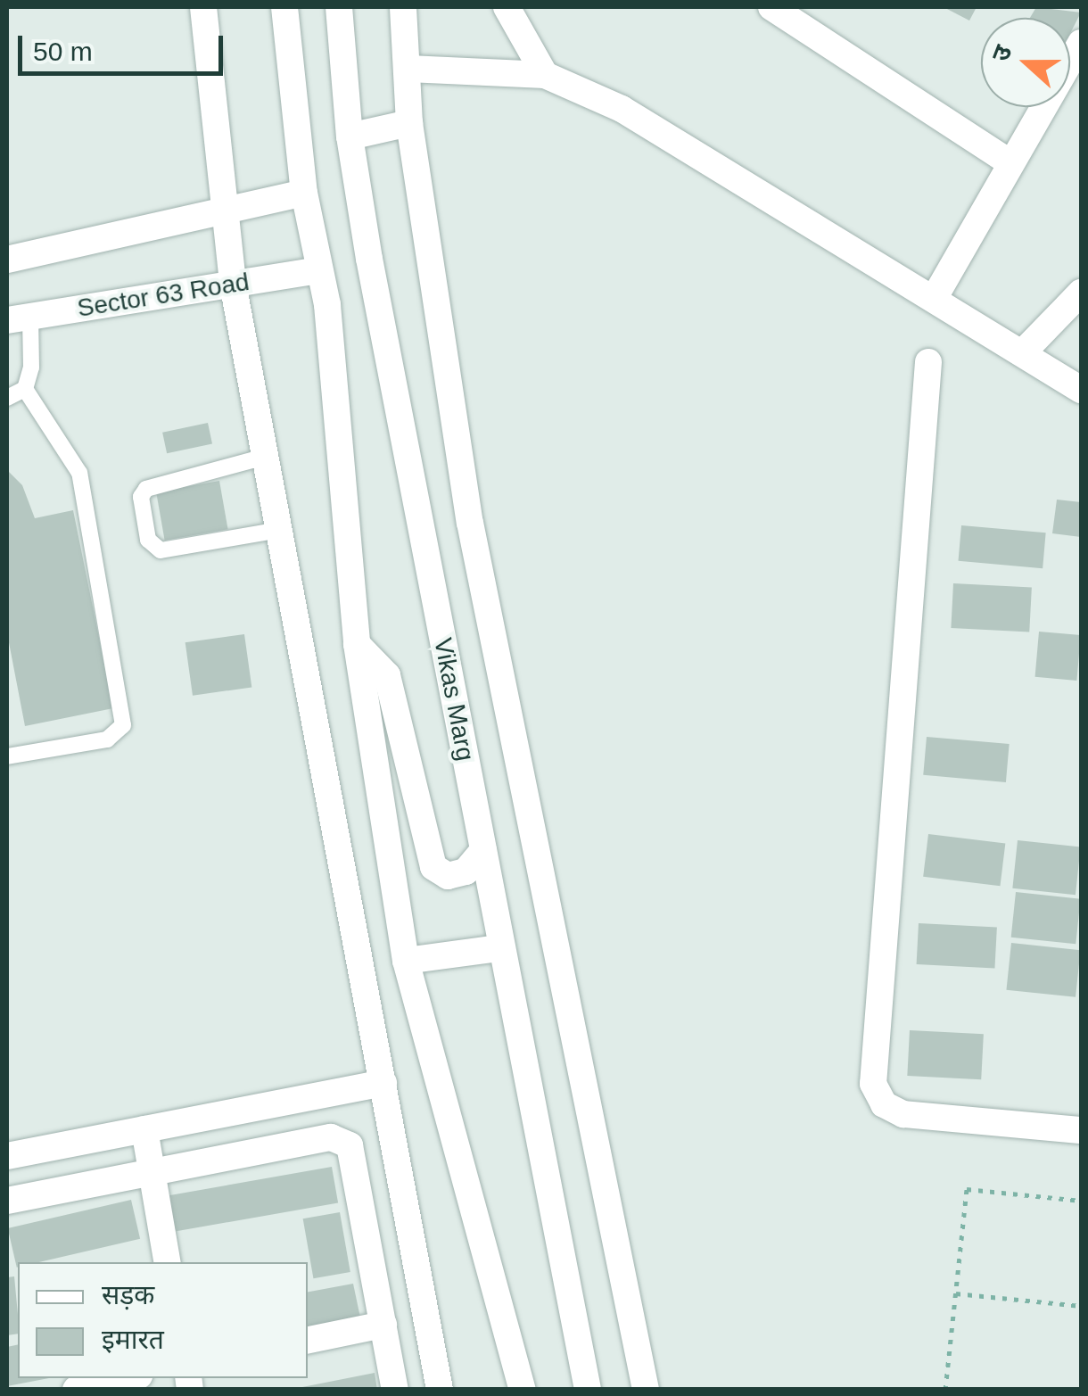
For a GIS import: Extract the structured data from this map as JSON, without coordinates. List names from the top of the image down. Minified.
{"streets":{"street":["Sector 63 Road","Vikas Marg"]},"legend":["सड़क","इमारत"],"scale_bar":"50 m","north":"left"}
